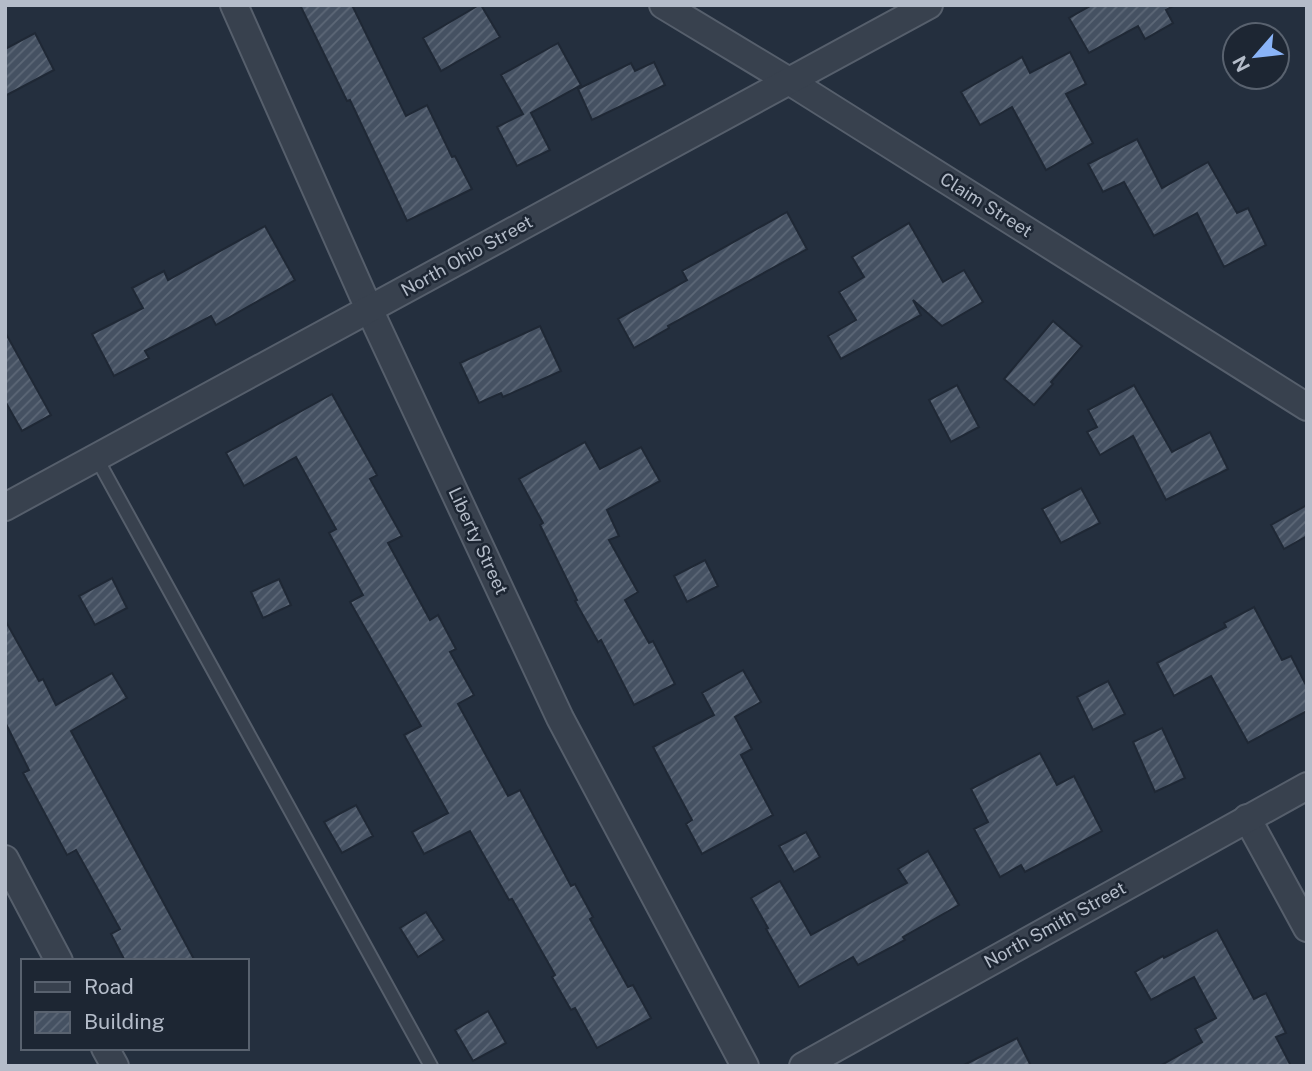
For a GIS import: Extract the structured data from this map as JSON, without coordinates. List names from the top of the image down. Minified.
{"streets":{"street":["Claim Street","North Ohio Street","Liberty Street","North Smith Street"]},"crossings":[["Claim Street","North Ohio Street"],["North Ohio Street","Liberty Street"]],"legend":["Road","Building"],"north":"bottom left"}
